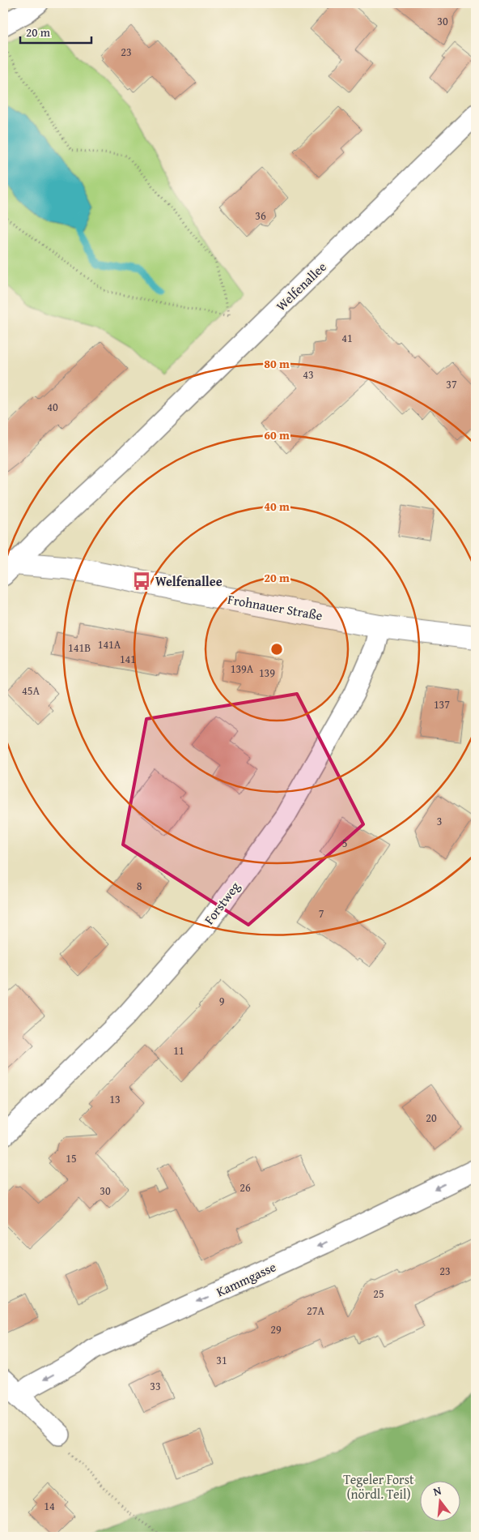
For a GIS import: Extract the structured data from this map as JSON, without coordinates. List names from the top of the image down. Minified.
{"streets":{"street":["Welfenallee","Frohnauer Straße","Forstweg","Kammgasse"]},"crossings":[["Welfenallee","Frohnauer Straße"],["Frohnauer Straße","Forstweg"]],"one_way":["Kammgasse"],"parks":["Tegeler Forst (nördl. Teil)"],"places":{"bus stop":["Welfenallee"]},"house_numbers":["30","23","36","41","43","37","40","141A","141B","141","139A","139","45A","137","3","5","8","7","9","11","13","20","15","26","30","23","25","27A","29","31","33","14"],"scale_bar":"20 m","north":"top","rings":["80 m","60 m","40 m","20 m"]}
